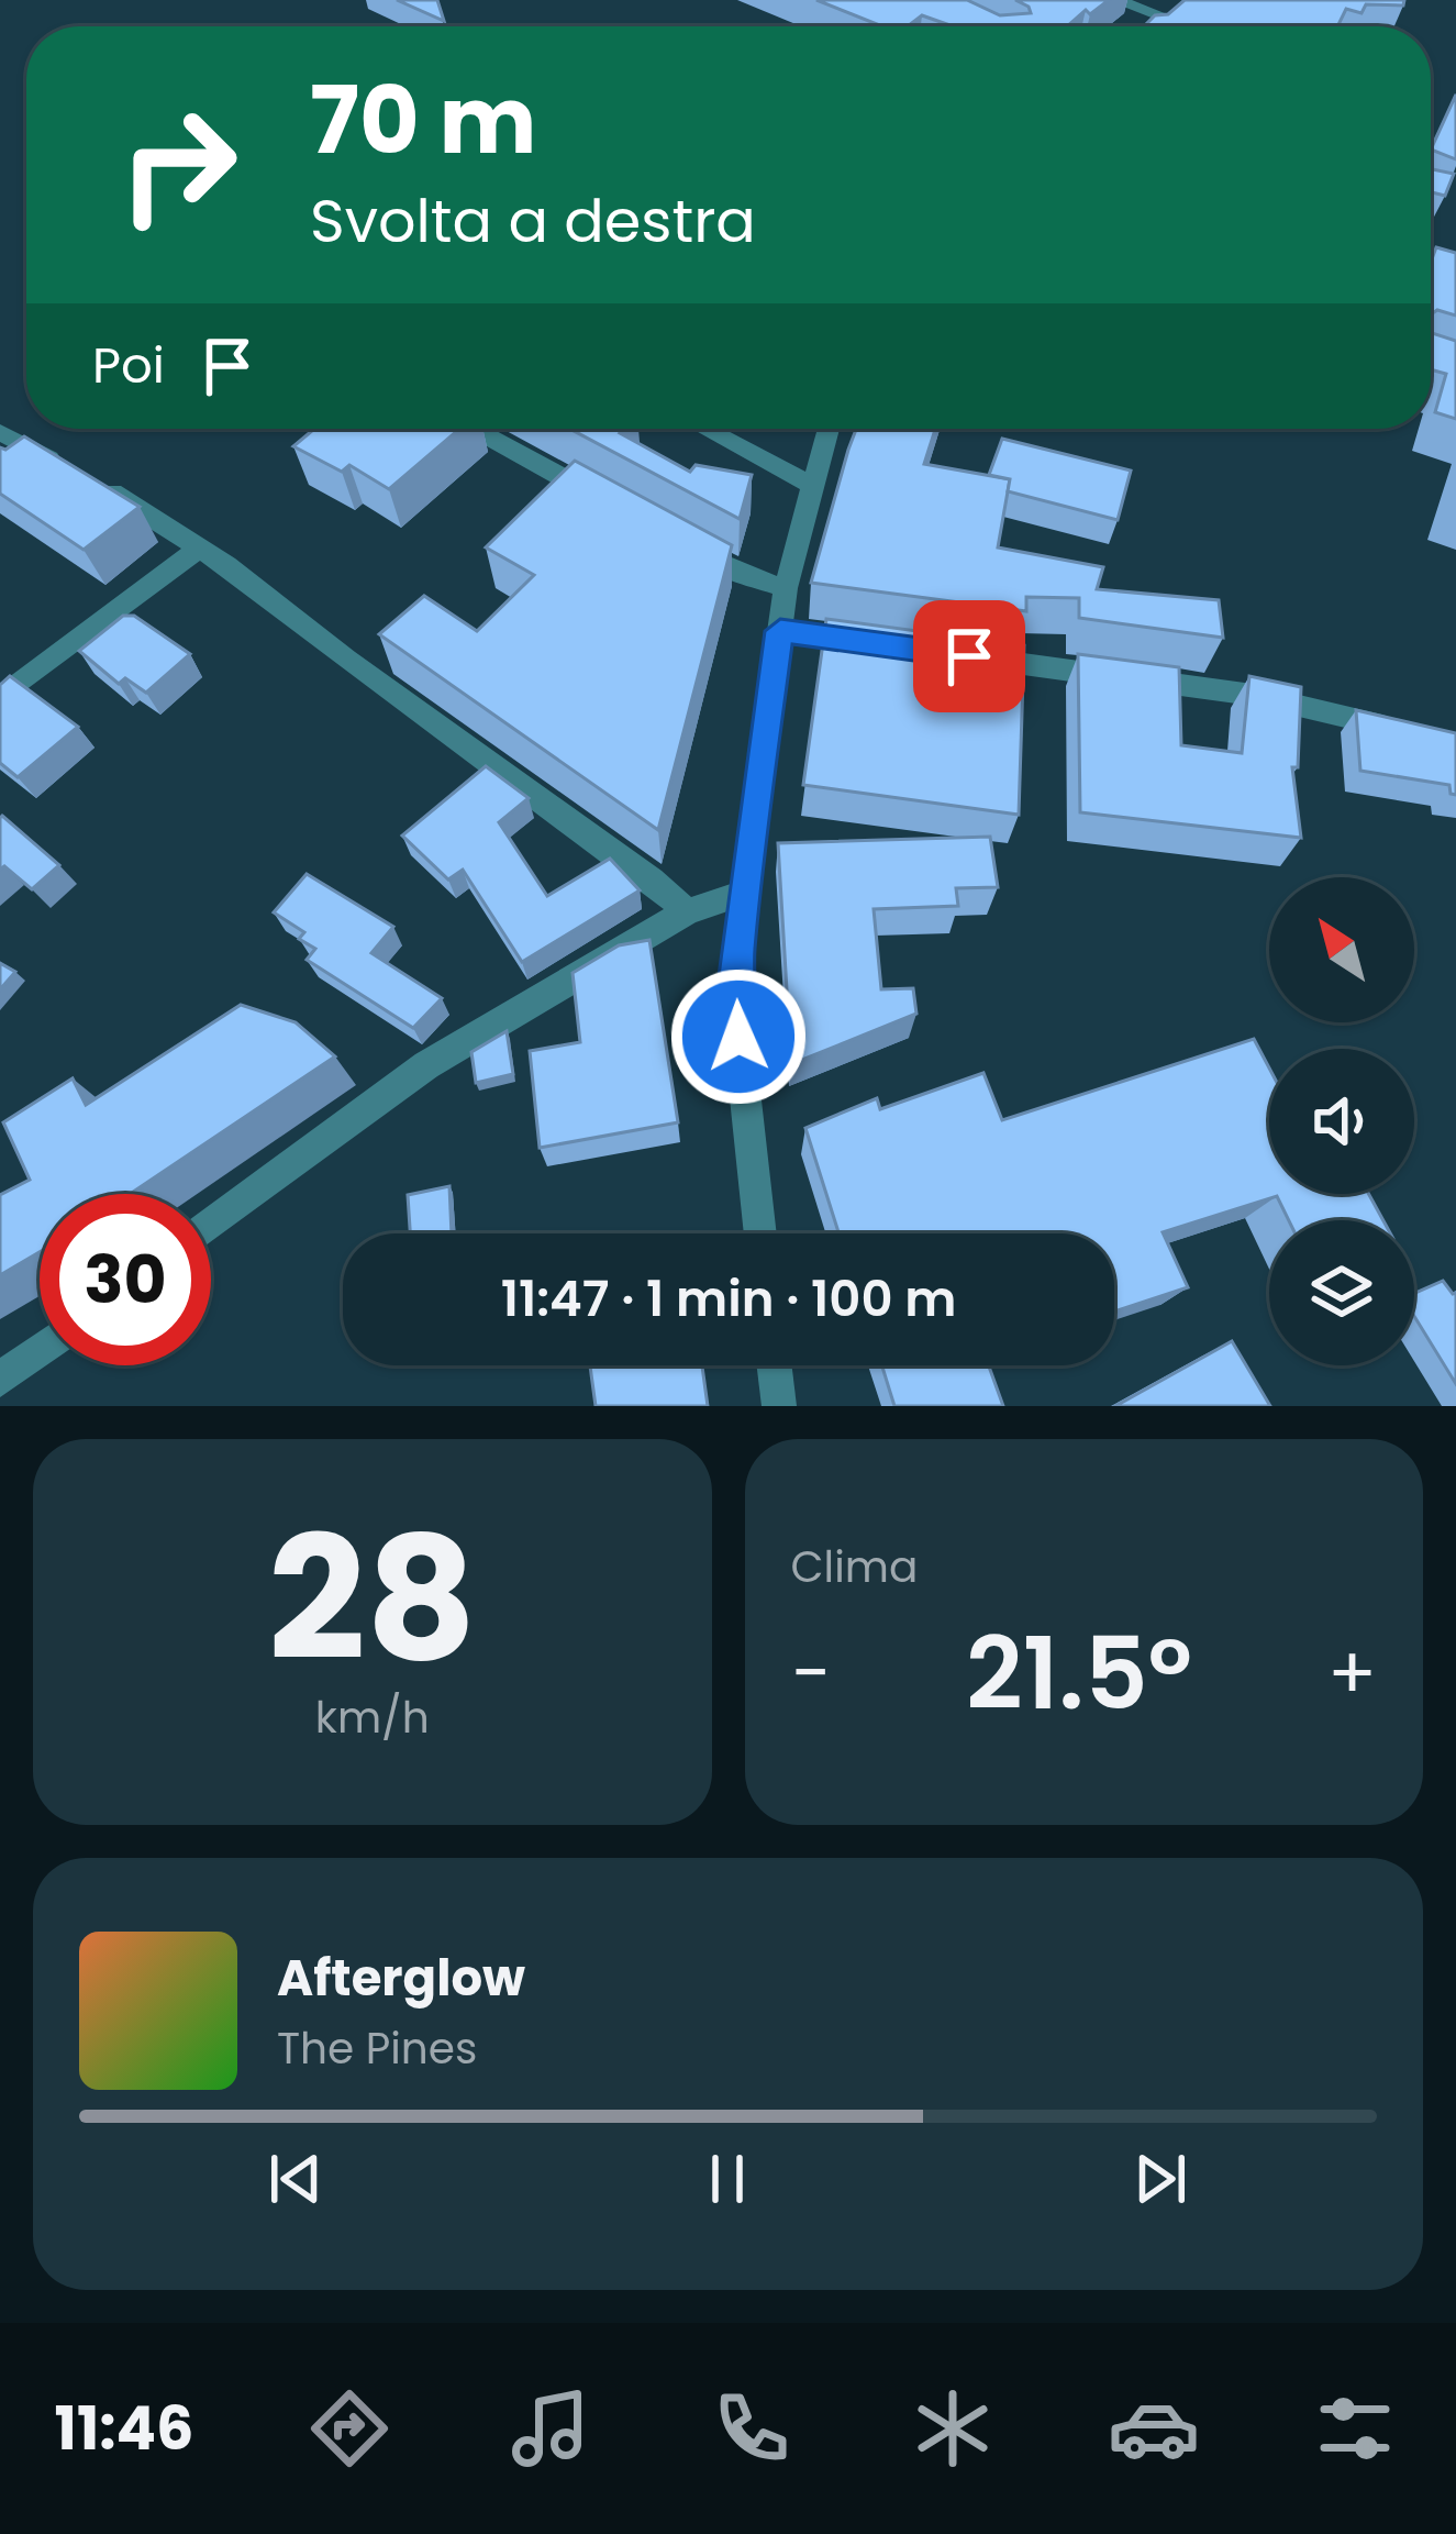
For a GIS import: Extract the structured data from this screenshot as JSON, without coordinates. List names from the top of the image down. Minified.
{"north":"top left","page":{"turn":["70 m","Svolta a destra"],"then":"Poi","limit":"30","trip":"11:47 · 1 min · 100 m","tile":[["28","km/h"],"Clima"],"heat":["−","21.5°","+"],"song":["Afterglow","The Pines"],"tabs":"11:46"}}
